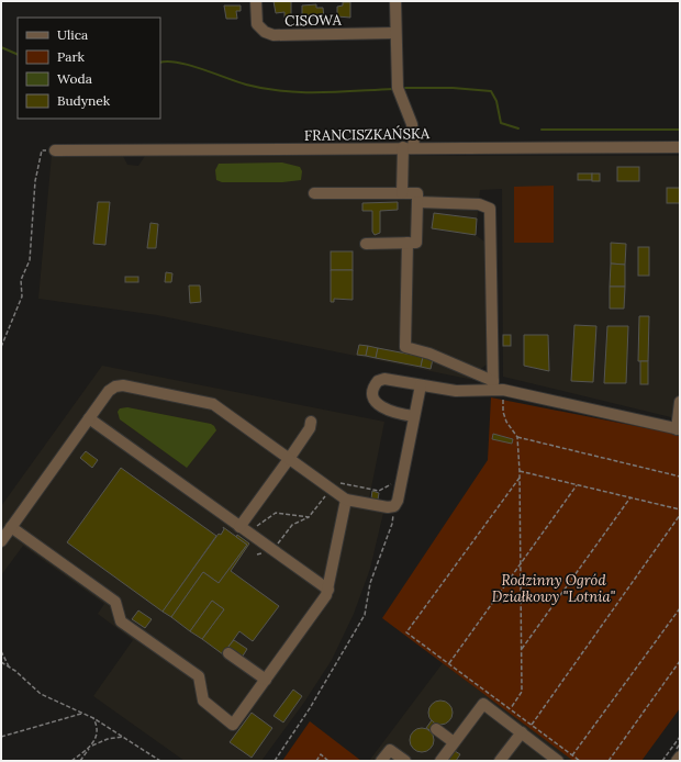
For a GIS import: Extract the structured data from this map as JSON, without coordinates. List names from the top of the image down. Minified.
{"streets":{"street":["CISOWA","FRANCISZKAŃSKA"]},"parks":["Rodzinny Ogród Działkowy \"Lotnia\""],"legend":["Ulica","Park","Woda","Budynek"]}
